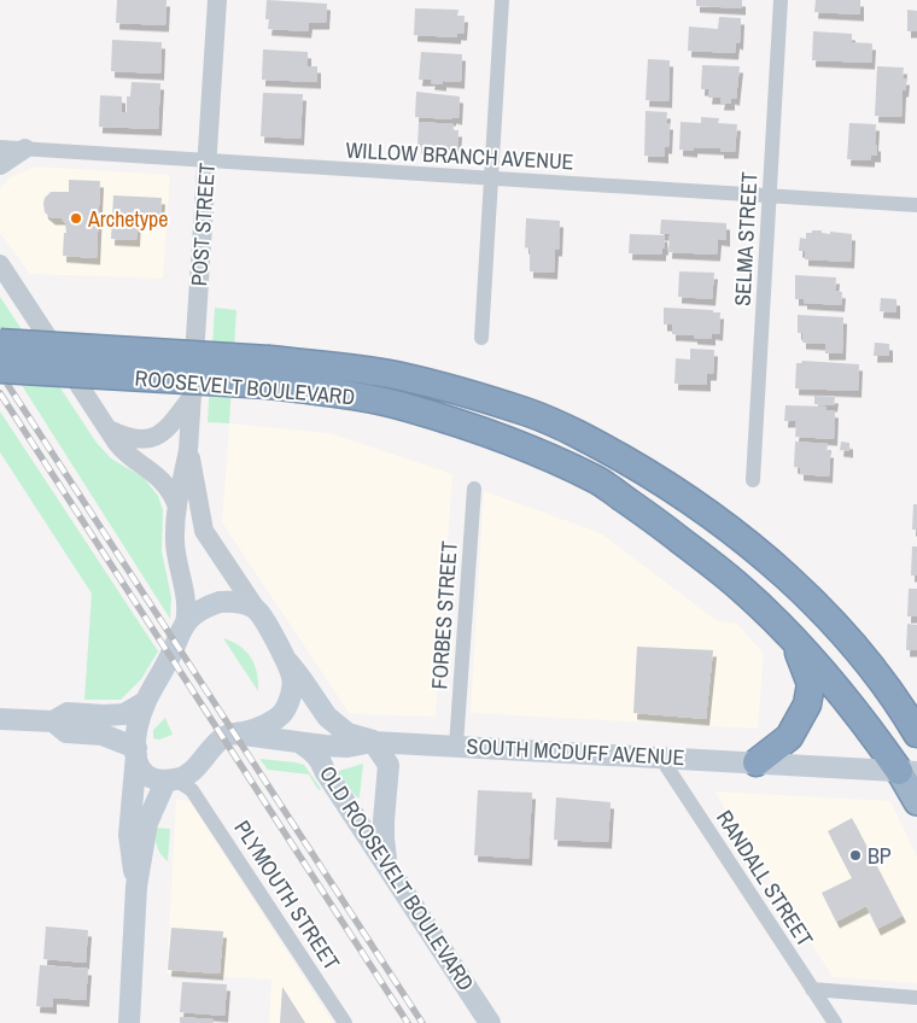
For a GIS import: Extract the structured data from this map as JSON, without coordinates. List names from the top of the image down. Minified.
{"streets":{"highway":["ROOSEVELT BOULEVARD"],"main road":["SOUTH MCDUFF AVENUE","OLD ROOSEVELT BOULEVARD"],"street":["WILLOW BRANCH AVENUE","POST STREET","SELMA STREET","FORBES STREET","RANDALL STREET","PLYMOUTH STREET"]},"crossings":[["WILLOW BRANCH AVENUE","POST STREET"],["WILLOW BRANCH AVENUE","SELMA STREET"],["ROOSEVELT BOULEVARD","SOUTH MCDUFF AVENUE"],["FORBES STREET","SOUTH MCDUFF AVENUE"],["SOUTH MCDUFF AVENUE","OLD ROOSEVELT BOULEVARD"],["SOUTH MCDUFF AVENUE","RANDALL STREET"]],"places":["Archetype","BP"]}
